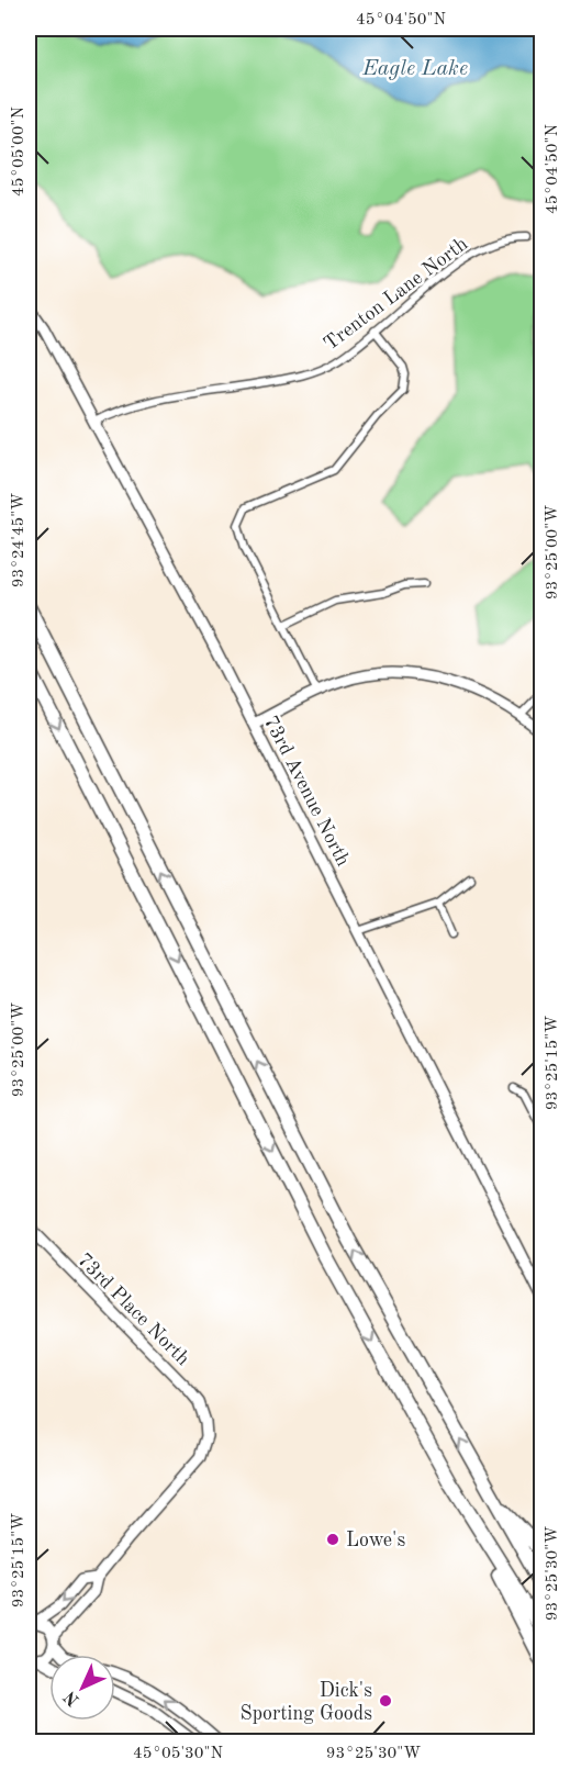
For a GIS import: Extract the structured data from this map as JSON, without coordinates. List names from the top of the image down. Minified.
{"streets":{"street":["Trenton Lane North","73rd Avenue North","73rd Place North"]},"crossings":[["Trenton Lane North","73rd Avenue North"]],"water":["Eagle Lake"],"places":["Lowe's","Dick's Sporting Goods"],"north":"bottom left","coordinates":["45°04'50\"N","45°05'00\"N","93°24'45\"W","93°25'00\"W","93°25'15\"W","93°25'30\"W","45°05'30\"N"]}
